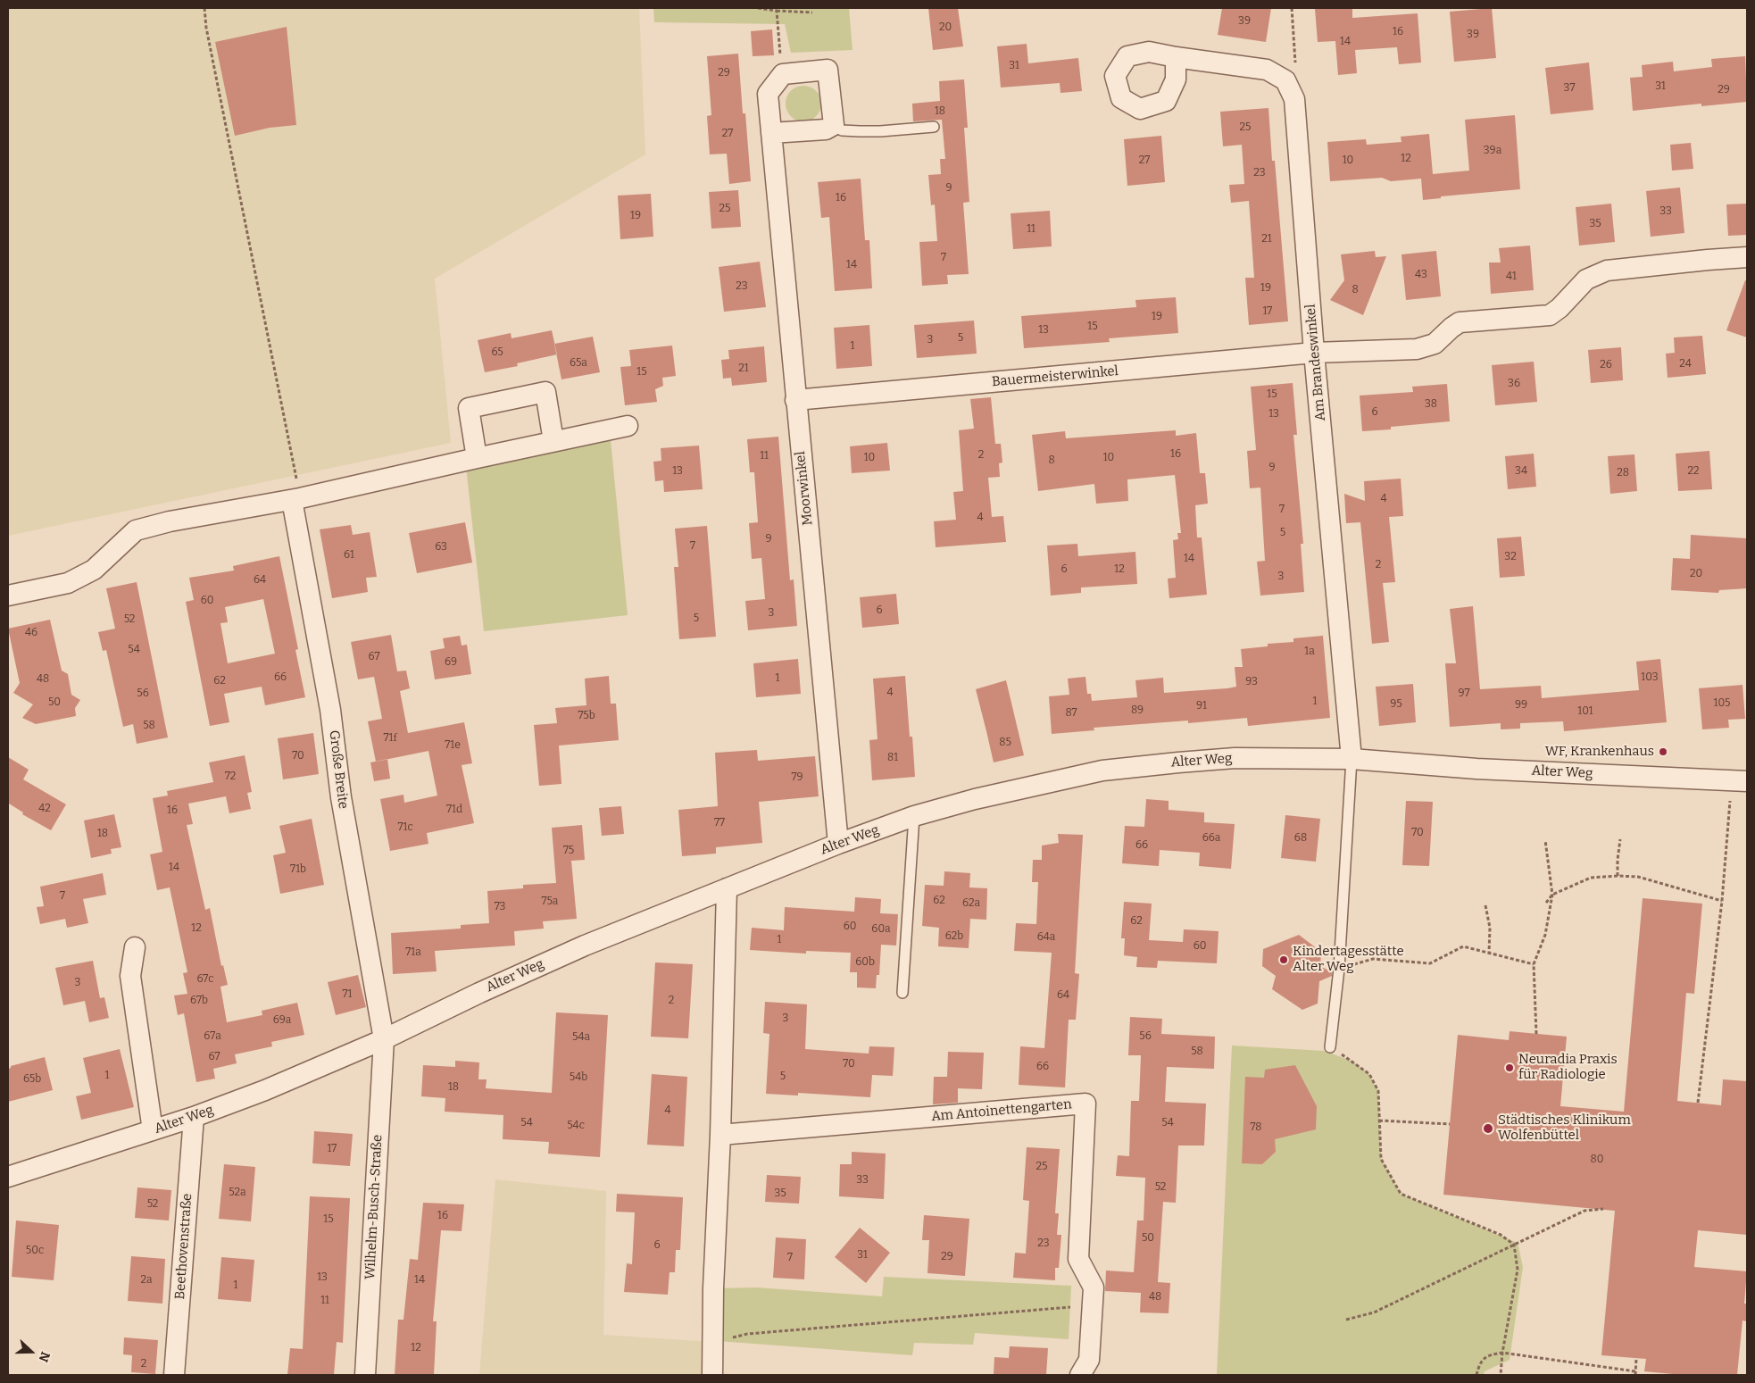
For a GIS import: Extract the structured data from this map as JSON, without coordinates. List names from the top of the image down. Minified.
{"streets":{"street":["Am Brandeswinkel","Bauermeisterwinkel","Moorwinkel","Alter Weg","Große Breite","Am Antoinettengarten","Wilhelm-Busch-Straße","Beethovenstraße"]},"crossings":[["Am Brandeswinkel","Bauermeisterwinkel"],["Am Brandeswinkel","Alter Weg"],["Bauermeisterwinkel","Moorwinkel"],["Moorwinkel","Alter Weg"],["Alter Weg","Große Breite"],["Alter Weg","Wilhelm-Busch-Straße"],["Alter Weg","Beethovenstraße"],["Große Breite","Wilhelm-Busch-Straße"]],"places":["WF, Krankenhaus","Kindertagesstätte Alter Weg","Neuradia Praxis für Radiologie","Städtisches Klinikum Wolfenbüttel"],"house_numbers":["39","20","16","39","14","31","29","31","37","29","18","25","27","39a","12","27","10","23","9","16","25","33","19","35","11","21","7","14","43","41","23","19","8","17","19","15","13","5","3","1","65","65a","24","26","21","15","36","15","38","6","13","16","2","11","10","10","8","9","13","34","22","28","4","7","4","5","9","7","63","61","32","14","2","6","12","20","3","64","60","6","3","5","52","46","54","1a","67","69","66","103","1","48","62","93","4","56","97","1","50","105","95","99","91","89","101","87","75b","58","71f","85","71e","70","81","72","79","42","71d","16","77","71c","70","18","66a","68","66","75","14","71b","7","62","75a","62a","73","62","60","12","60a","62b","64a","1","60","71a","60b","67c","3","71","64","67b","2","3","69a","67a","56","54a","58","67","70","66","1","5","54b","65b","18","4","54","54","54c","78","17","80","25","33","52","52a","35","52","16","15","50","23","6","50c","31","29","7","13","2a","14","1","48","11","12","2"],"north":"right"}
